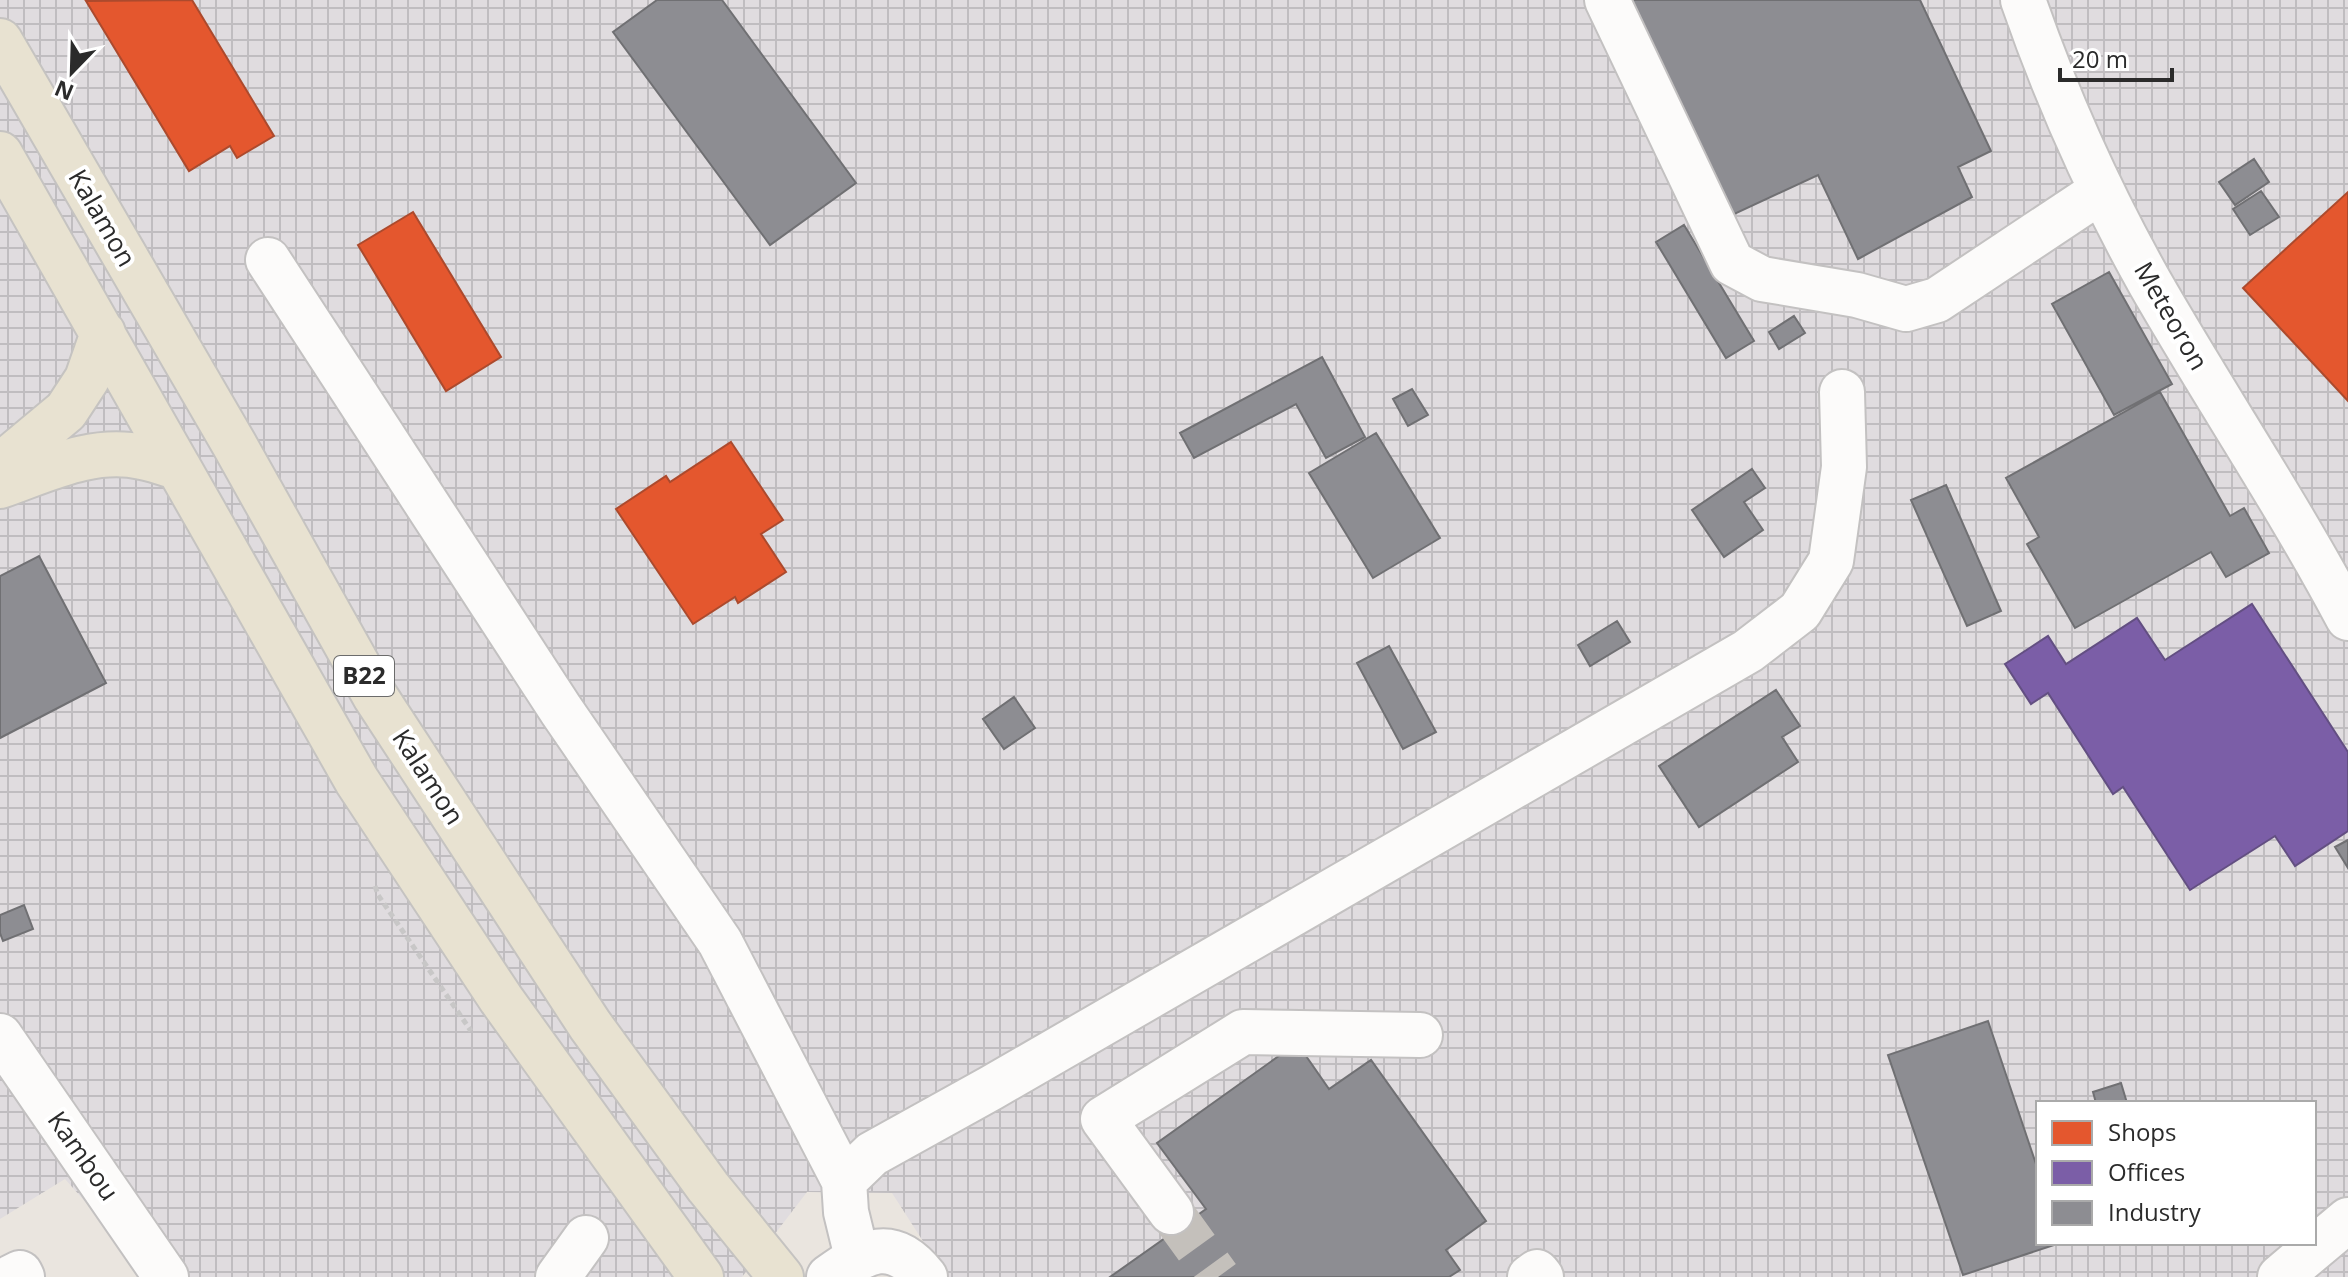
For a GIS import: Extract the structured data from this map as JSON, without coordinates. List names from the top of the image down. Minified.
{"streets":{"main road":["Kalamon","B22"],"street":["Meteoron","Kambou"]},"legend":["Shops","Offices","Industry"],"scale_bar":"20 m","north":"bottom left"}
